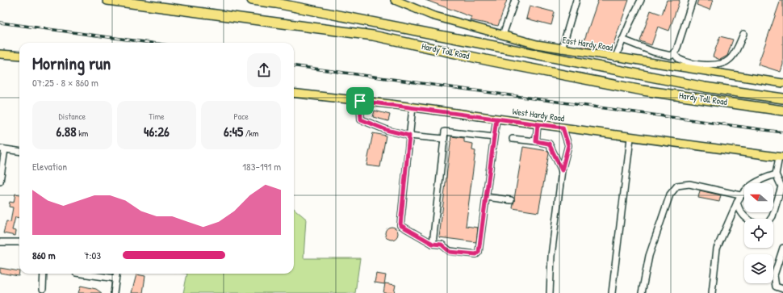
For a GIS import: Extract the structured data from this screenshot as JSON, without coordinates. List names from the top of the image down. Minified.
{"streets":{"highway":["Hardy Toll Road"],"main road":["East Hardy Road","West Hardy Road"]},"north":"left","page":{"heading":["Morning run","07:25 · 8 × 860 m"],"stats":[["Distance","6.88 km"],["Time","46:26"],["Pace","6:45 /km"]],"chart":["Elevation","183–191 m"],"list":[{"name":"860 m","note":"7:03"}]}}
